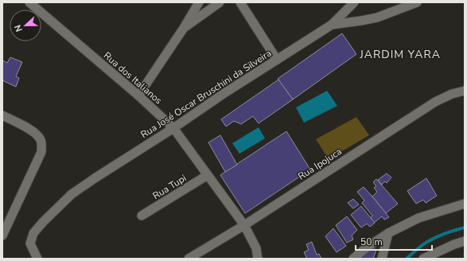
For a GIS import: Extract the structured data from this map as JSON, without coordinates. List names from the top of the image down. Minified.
{"streets":{"street":["Rua dos Italianos","Rua José Oscar Bruschini da Silveira","Rua Ipojuca","Rua Tupi"]},"crossings":[["Rua dos Italianos","Rua José Oscar Bruschini da Silveira"],["Rua dos Italianos","Rua Ipojuca"],["Rua dos Italianos","Rua Tupi"]],"districts":["JARDIM YARA"],"scale_bar":"50 m","north":"left"}
